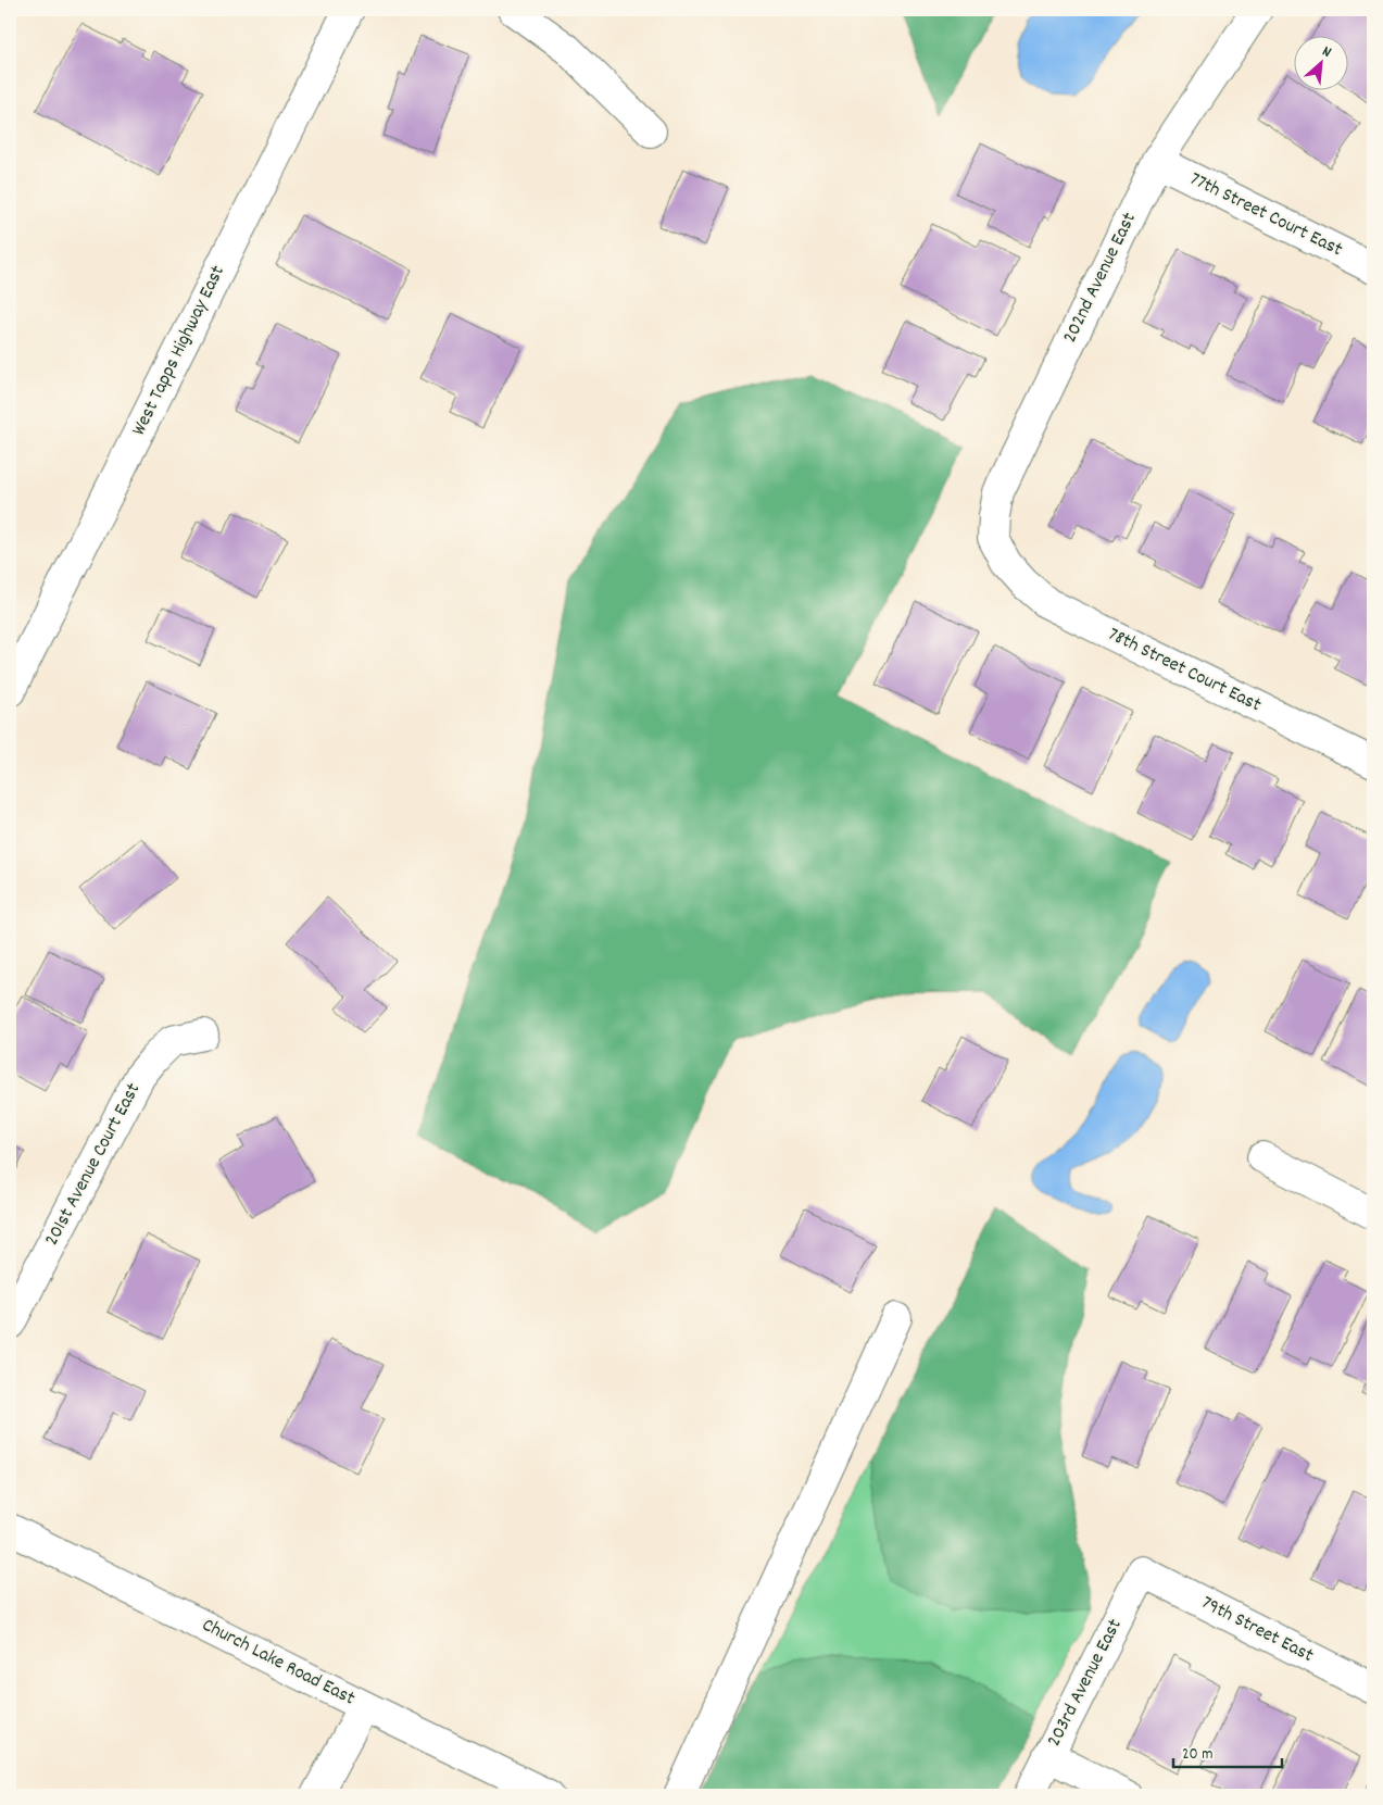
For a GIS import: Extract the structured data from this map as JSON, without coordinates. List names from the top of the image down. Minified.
{"streets":{"street":["77th Street Court East","202nd Avenue East","West Tapps Highway East","78th Street Court East","201st Avenue Court East","79th Street East","Church Lake Road East","203rd Avenue East"]},"crossings":[["77th Street Court East","202nd Avenue East"],["202nd Avenue East","78th Street Court East"],["79th Street East","203rd Avenue East"]],"scale_bar":"20 m","north":"top right"}
